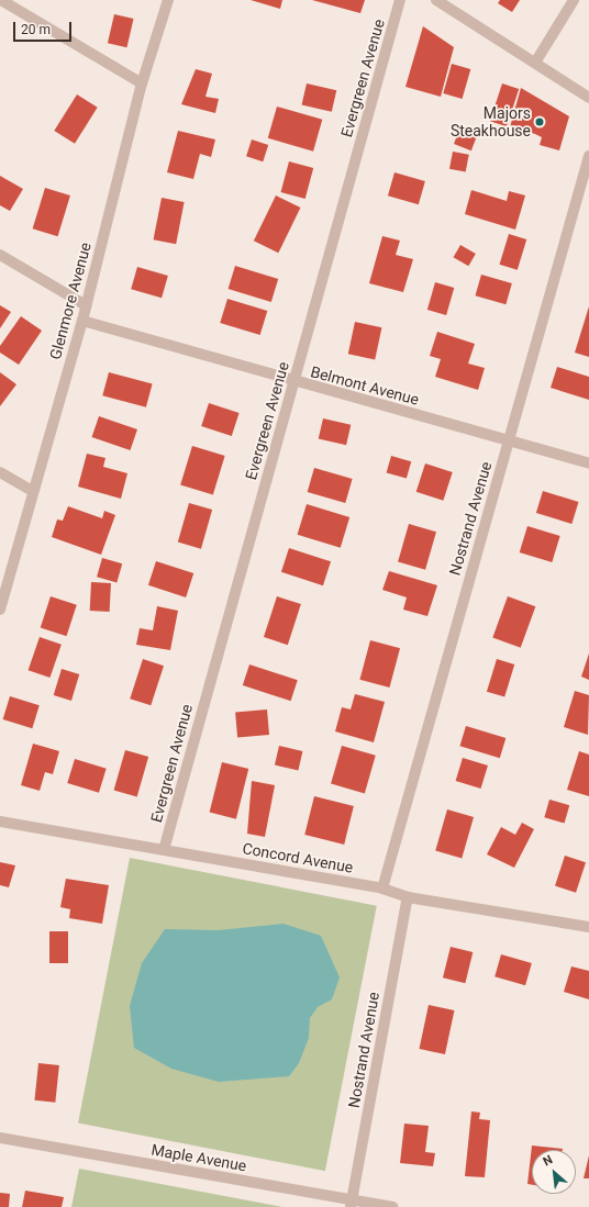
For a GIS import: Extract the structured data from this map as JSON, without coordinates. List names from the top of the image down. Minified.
{"streets":{"street":["Evergreen Avenue","Glenmore Avenue","Belmont Avenue","Nostrand Avenue","Concord Avenue","Maple Avenue"]},"crossings":[["Evergreen Avenue","Belmont Avenue"],["Evergreen Avenue","Concord Avenue"],["Glenmore Avenue","Belmont Avenue"],["Belmont Avenue","Nostrand Avenue"],["Nostrand Avenue","Concord Avenue"],["Nostrand Avenue","Maple Avenue"]],"places":["Majors Steakhouse"],"scale_bar":"20 m","north":"top left"}
